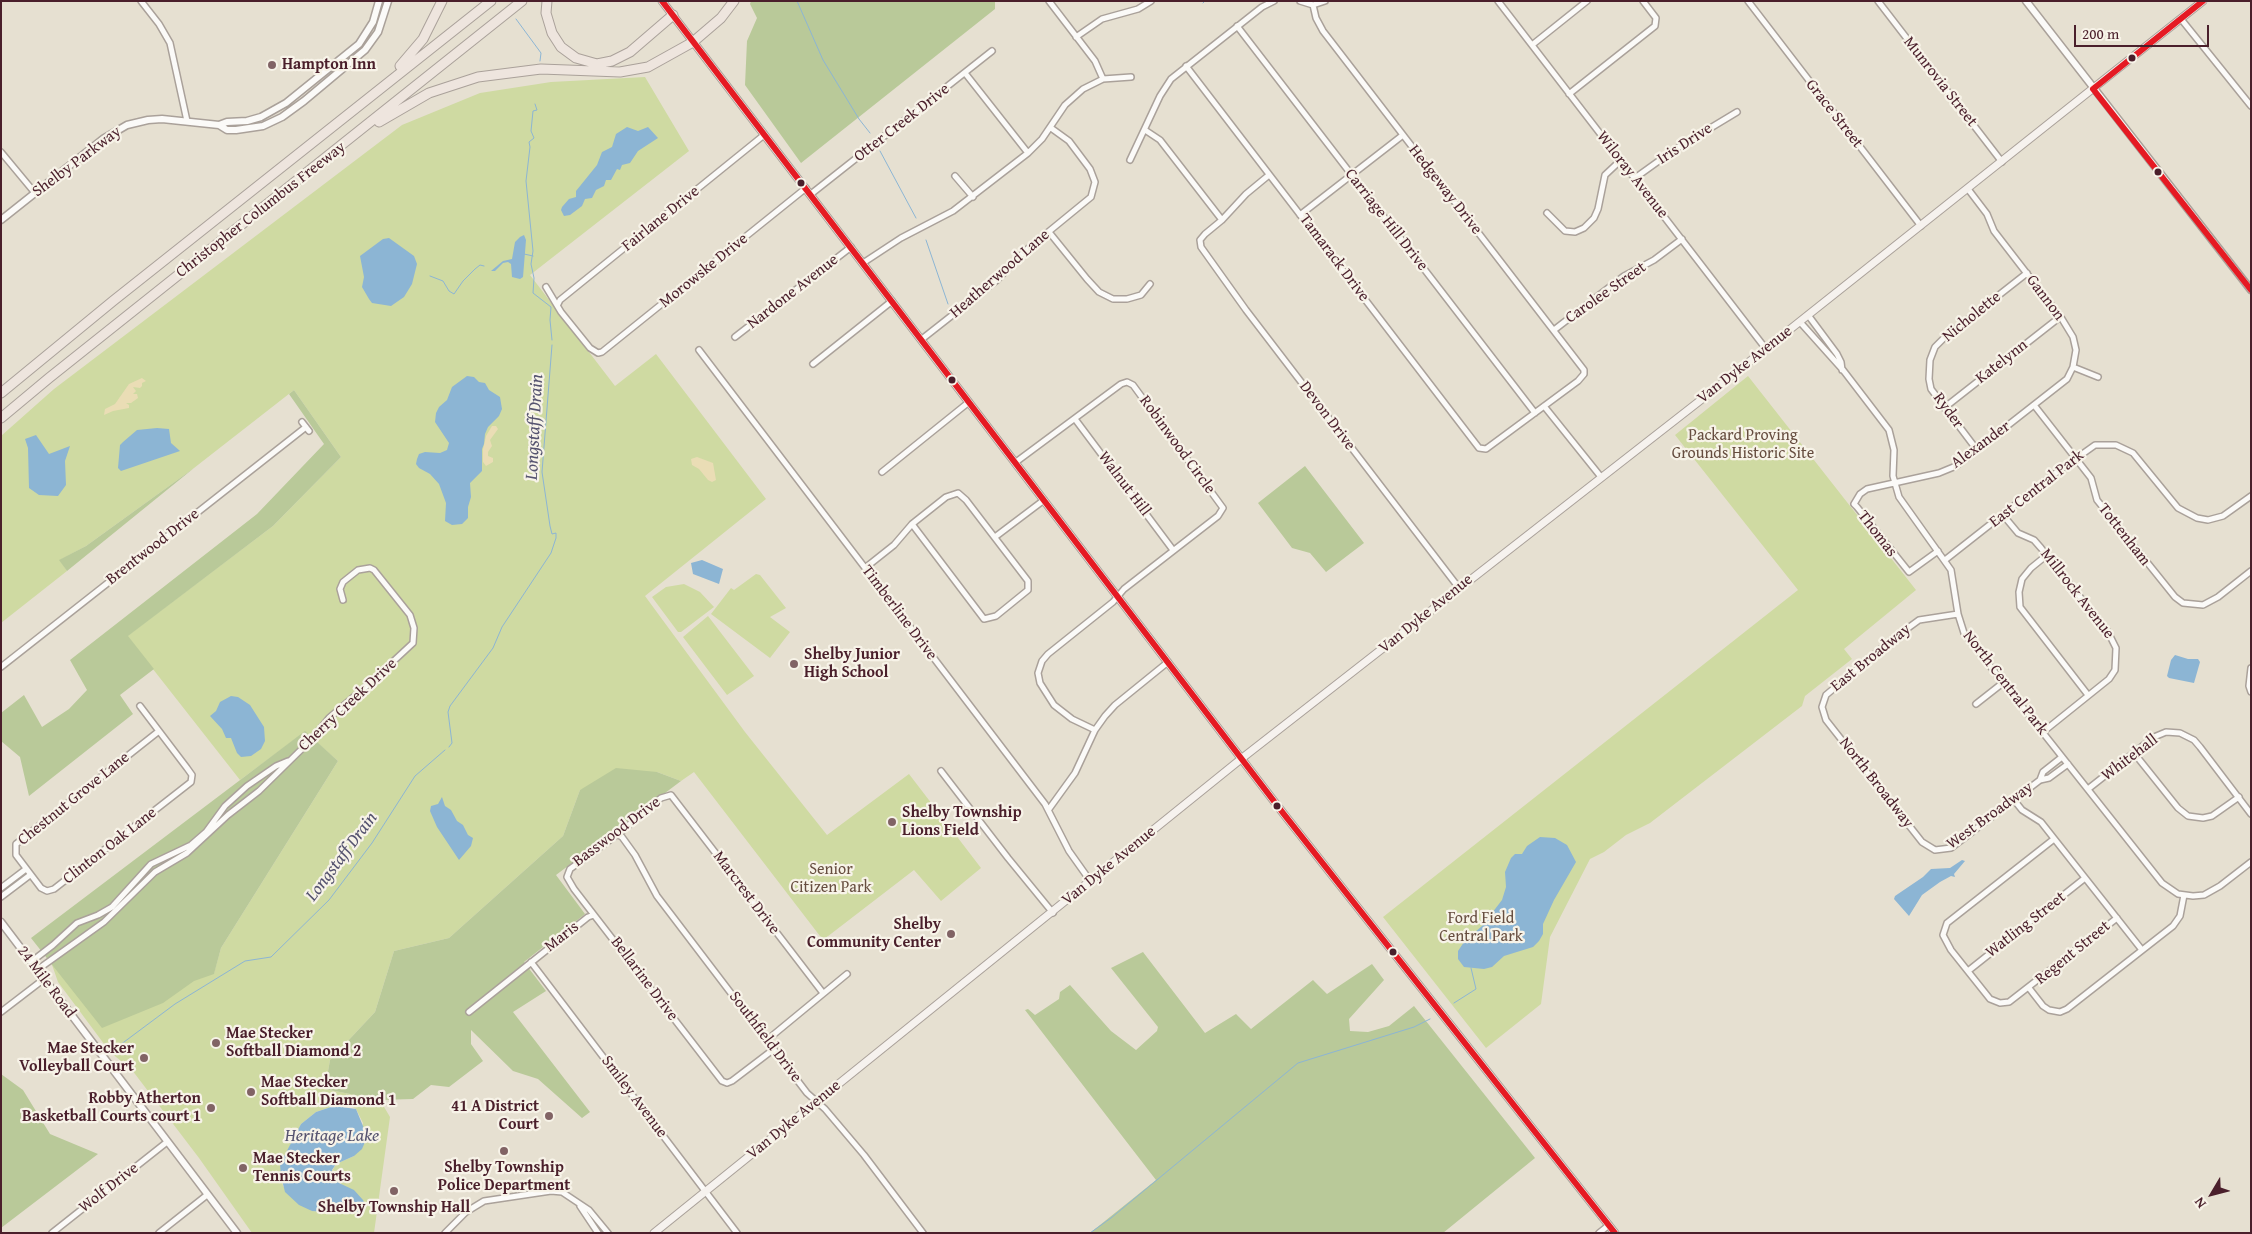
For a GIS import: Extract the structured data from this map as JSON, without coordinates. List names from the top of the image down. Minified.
{"streets":{"highway":["Christopher Columbus Freeway"],"main road":["Van Dyke Avenue"],"street":["Munrovia Street","Grace Street","Otter Creek Drive","Iris Drive","Shelby Parkway","Wiloray Avenue","Hedgeway Drive","Fairlane Drive","Carriage Hill Drive","Tamarack Drive","Morowske Drive","Heatherwood Lane","Nardone Avenue","Carolee Street","Gannon","Nicholette","Katelynn","Ryder","Devon Drive","Robinwood Circle","Alexander","Walnut Hill","East Central Park","Thomas","Tottenham","Brentwood Drive","Millrock Avenue","Timberline Drive","East Broadway","North Central Park","Cherry Creek Drive","Whitehall","North Broadway","Chestnut Grove Lane","West Broadway","Basswood Drive","Clinton Oak Lane","Marcrest Drive","Watling Street","Maris","Regent Street","Bellarine Drive","24 Mile Road","Southfield Drive","Smiley Avenue","Wolf Drive"]},"crossings":[["Munrovia Street","Van Dyke Avenue"],["Grace Street","Van Dyke Avenue"],["Otter Creek Drive","Morowske Drive"],["Iris Drive","Wiloray Avenue"],["Wiloray Avenue","Carolee Street"],["Wiloray Avenue","Van Dyke Avenue"],["Hedgeway Drive","Carolee Street"],["Fairlane Drive","Morowske Drive"],["Carriage Hill Drive","Tamarack Drive"],["Gannon","Nicholette"],["Gannon","Katelynn"],["Gannon","Van Dyke Avenue"],["Nicholette","Ryder"],["Katelynn","Ryder"],["Van Dyke Avenue","Devon Drive"],["Van Dyke Avenue","Timberline Drive"],["Van Dyke Avenue","North Central Park"],["Van Dyke Avenue","Southfield Drive"],["Van Dyke Avenue","Smiley Avenue"],["Ryder","Alexander"],["Robinwood Circle","Walnut Hill"],["Alexander","Thomas"],["Alexander","Tottenham"],["Alexander","North Central Park"],["East Central Park","Tottenham"],["East Central Park","Millrock Avenue"],["East Central Park","North Central Park"],["Thomas","North Central Park"],["East Broadway","North Central Park"],["East Broadway","North Broadway"],["North Central Park","Whitehall"],["North Central Park","West Broadway"],["Cherry Creek Drive","24 Mile Road"],["North Broadway","West Broadway"],["Chestnut Grove Lane","Clinton Oak Lane"],["Basswood Drive","Marcrest Drive"],["Basswood Drive","Bellarine Drive"],["Basswood Drive","Southfield Drive"],["Watling Street","Regent Street"],["Maris","Bellarine Drive"],["Maris","Smiley Avenue"],["Bellarine Drive","Southfield Drive"],["24 Mile Road","Wolf Drive"]],"water":["Longstaff Drain","Heritage Lake"],"parks":["Packard Proving Grounds Historic Site","Senior Citizen Park","Ford Field Central Park"],"places":["Hampton Inn","Shelby Junior High School","Shelby Township Lions Field","Shelby Community Center","Mae Stecker Softball Diamond 2","Mae Stecker Volleyball Court","Mae Stecker Softball Diamond 1","Robby Atherton Basketball Courts court 1","41 A District Court","Shelby Township Police Department","Mae Stecker Tennis Courts","Shelby Township Hall"],"scale_bar":"200 m","north":"bottom left"}
